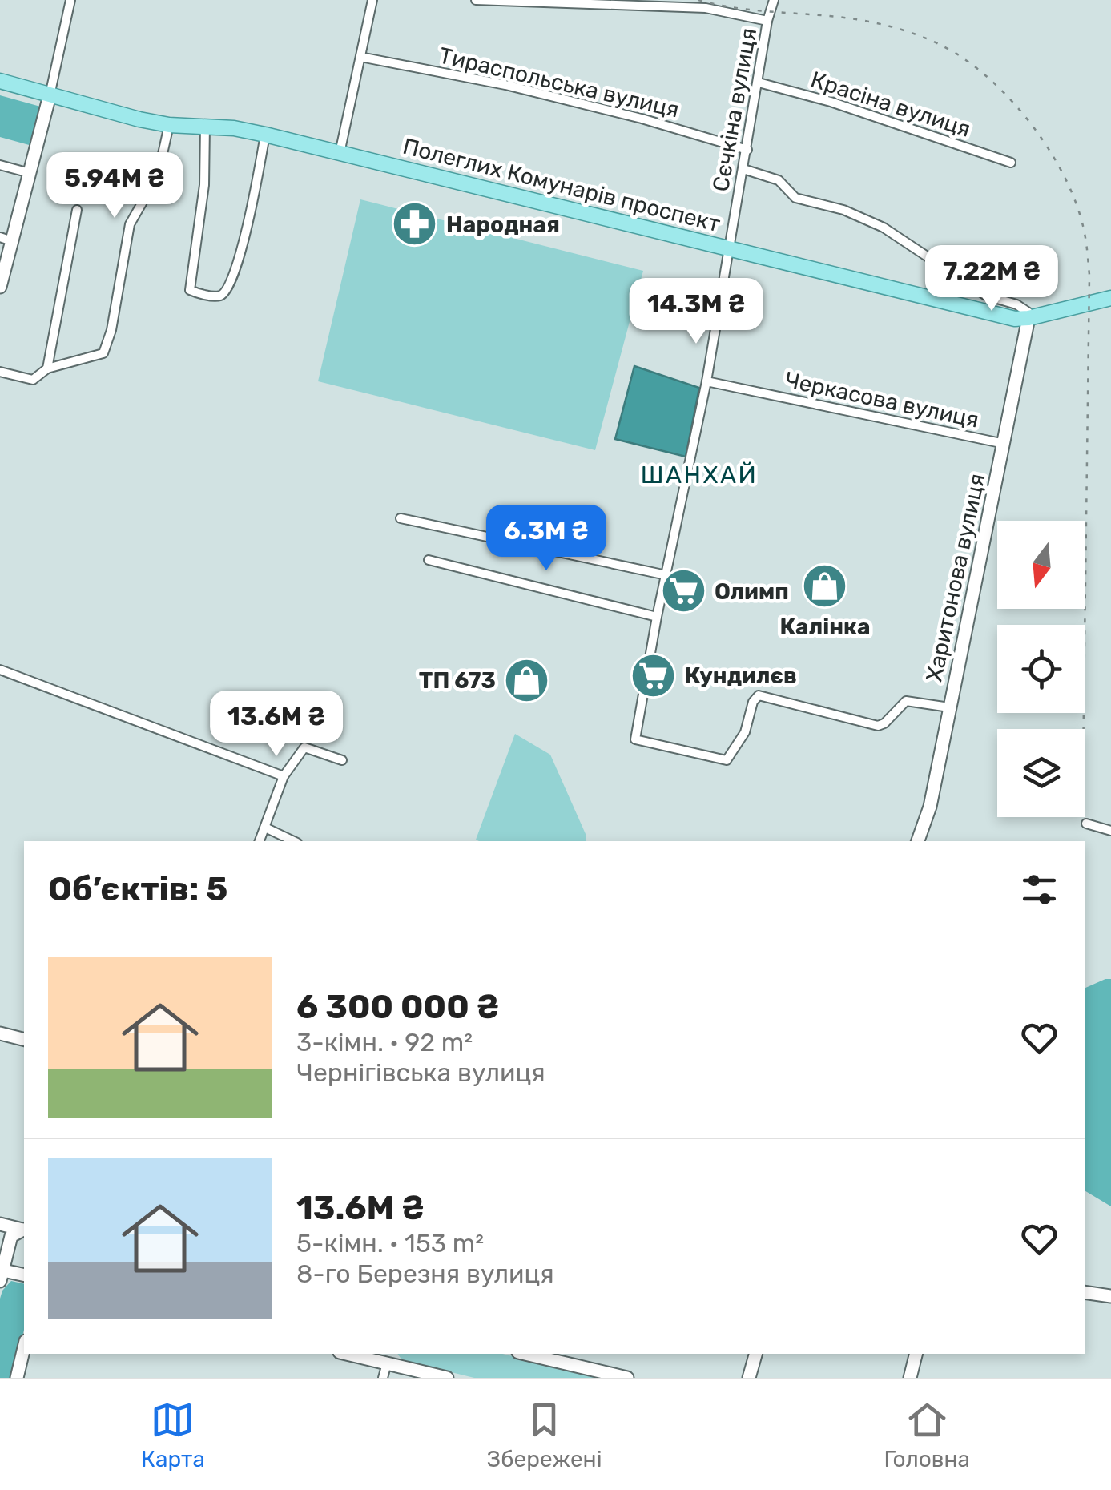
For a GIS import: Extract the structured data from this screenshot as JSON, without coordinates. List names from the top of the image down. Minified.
{"streets":{"main road":["Полеглих Комунарів проспект"],"street":["Тираспольська вулиця","Красіна вулиця","Сєчкіна вулиця","Черкасова вулиця","Харитонова вулиця"]},"crossings":[["Тираспольська вулиця","Сєчкіна вулиця"],["Красіна вулиця","Сєчкіна вулиця"],["Сєчкіна вулиця","Полеглих Комунарів проспект"],["Сєчкіна вулиця","Черкасова вулиця"],["Сєчкіна вулиця","Харитонова вулиця"],["Полеглих Комунарів проспект","Харитонова вулиця"],["Черкасова вулиця","Харитонова вулиця"]],"districts":["ШАНХАЙ"],"places":{"pharmacy":["Народная"],"shop":["Калінка","ТП 673"],"supermarket":["Олимп","Кундилєв"]},"north":"bottom","page":{"price":["5.94M ₴","7.22M ₴","14.3M ₴","6.3M ₴","13.6M ₴"],"heading":"Об’єктів: 5","list":[{"name":"6 300 000 ₴","note":"3-кімн. · 92 m² · Чернігівська вулиця"},{"name":"13.6M ₴","note":"5-кімн. · 153 m² · 8-го Березня вулиця"}],"tabs":["Карта","Збережені","Головна"]}}
